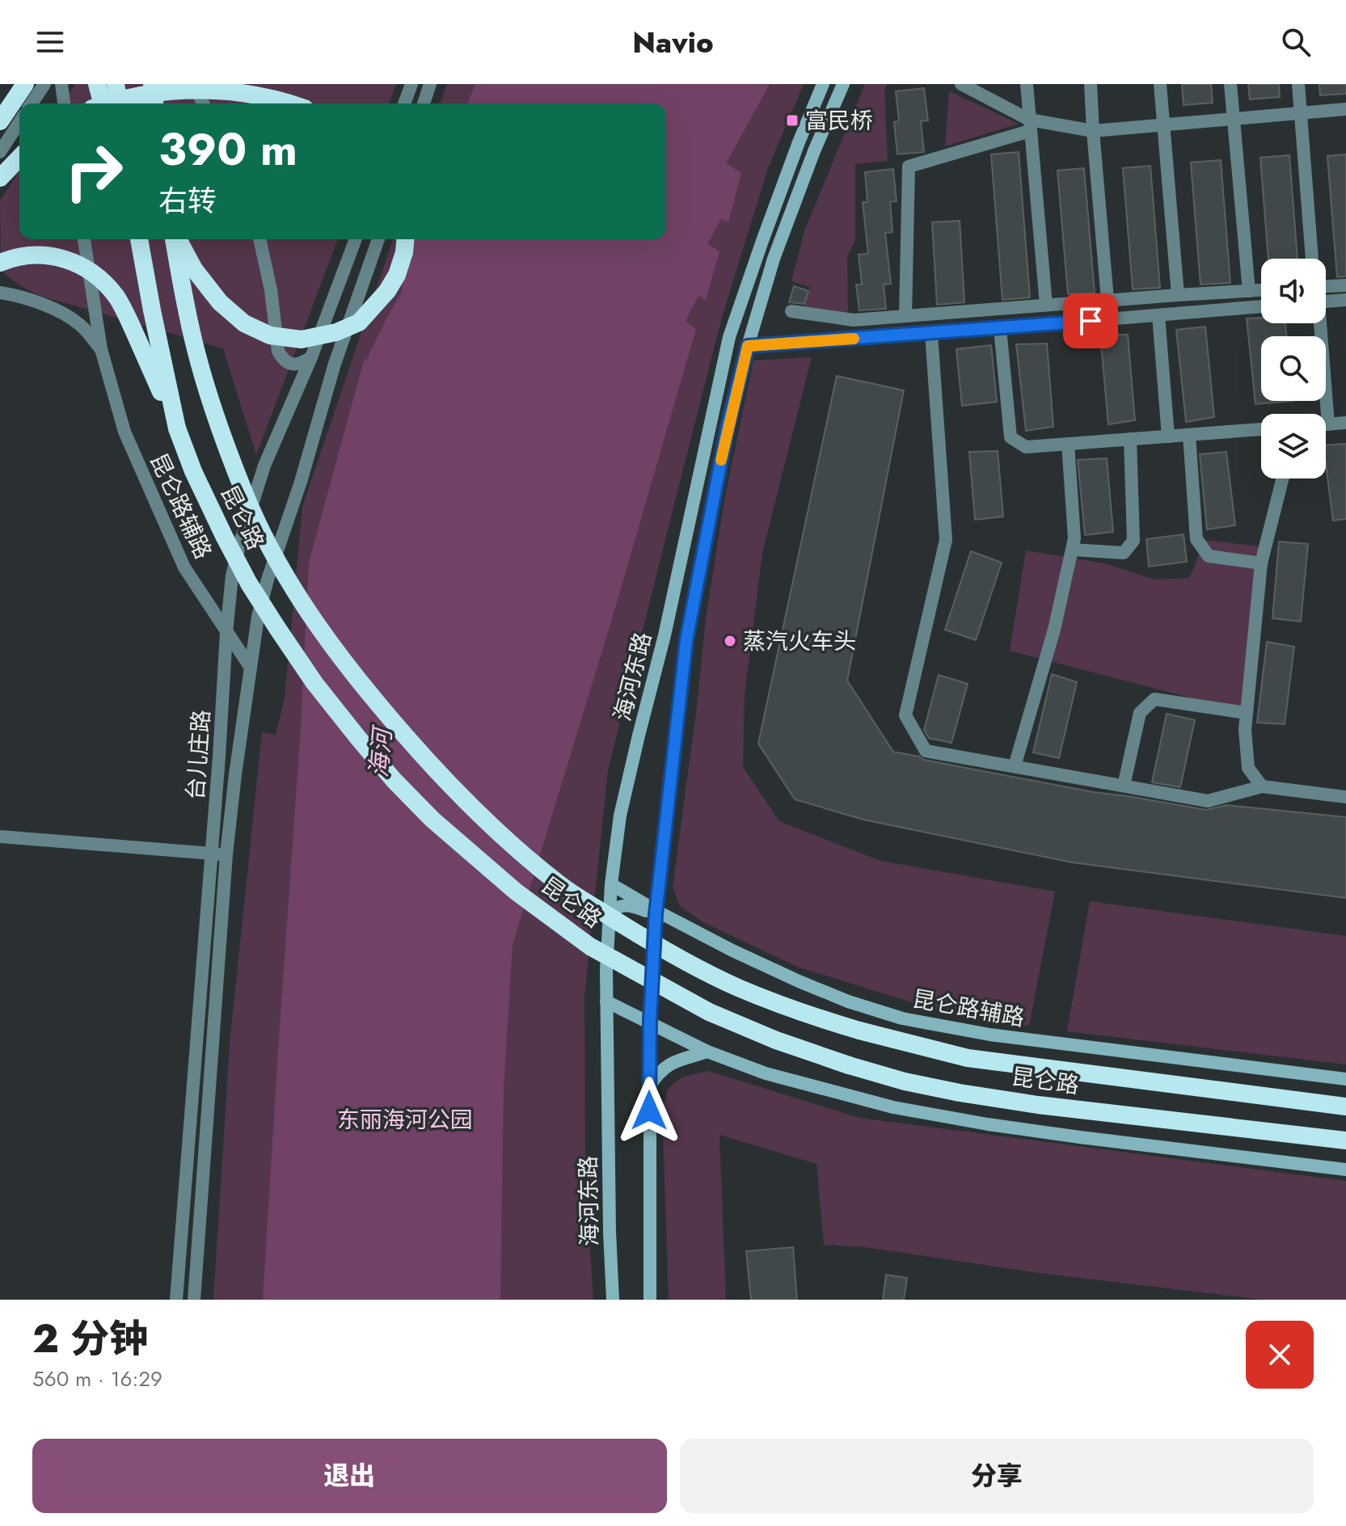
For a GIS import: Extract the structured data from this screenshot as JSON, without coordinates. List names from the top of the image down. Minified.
{"streets":{"highway":["昆仑路"],"main road":["昆仑路辅路","海河东路"],"street":["台儿庄路"]},"crossings":[["昆仑路辅路","海河东路"],["昆仑路辅路","台儿庄路"]],"water":["海河"],"parks":["东丽海河公园"],"places":{"transit":["富民桥"],"other":["蒸汽火车头"]},"page":{"header":"Navio","turn":["390 m","右转"],"heading":["2 分钟","560 m · 16:29"],"buttons":["退出","分享"]}}
